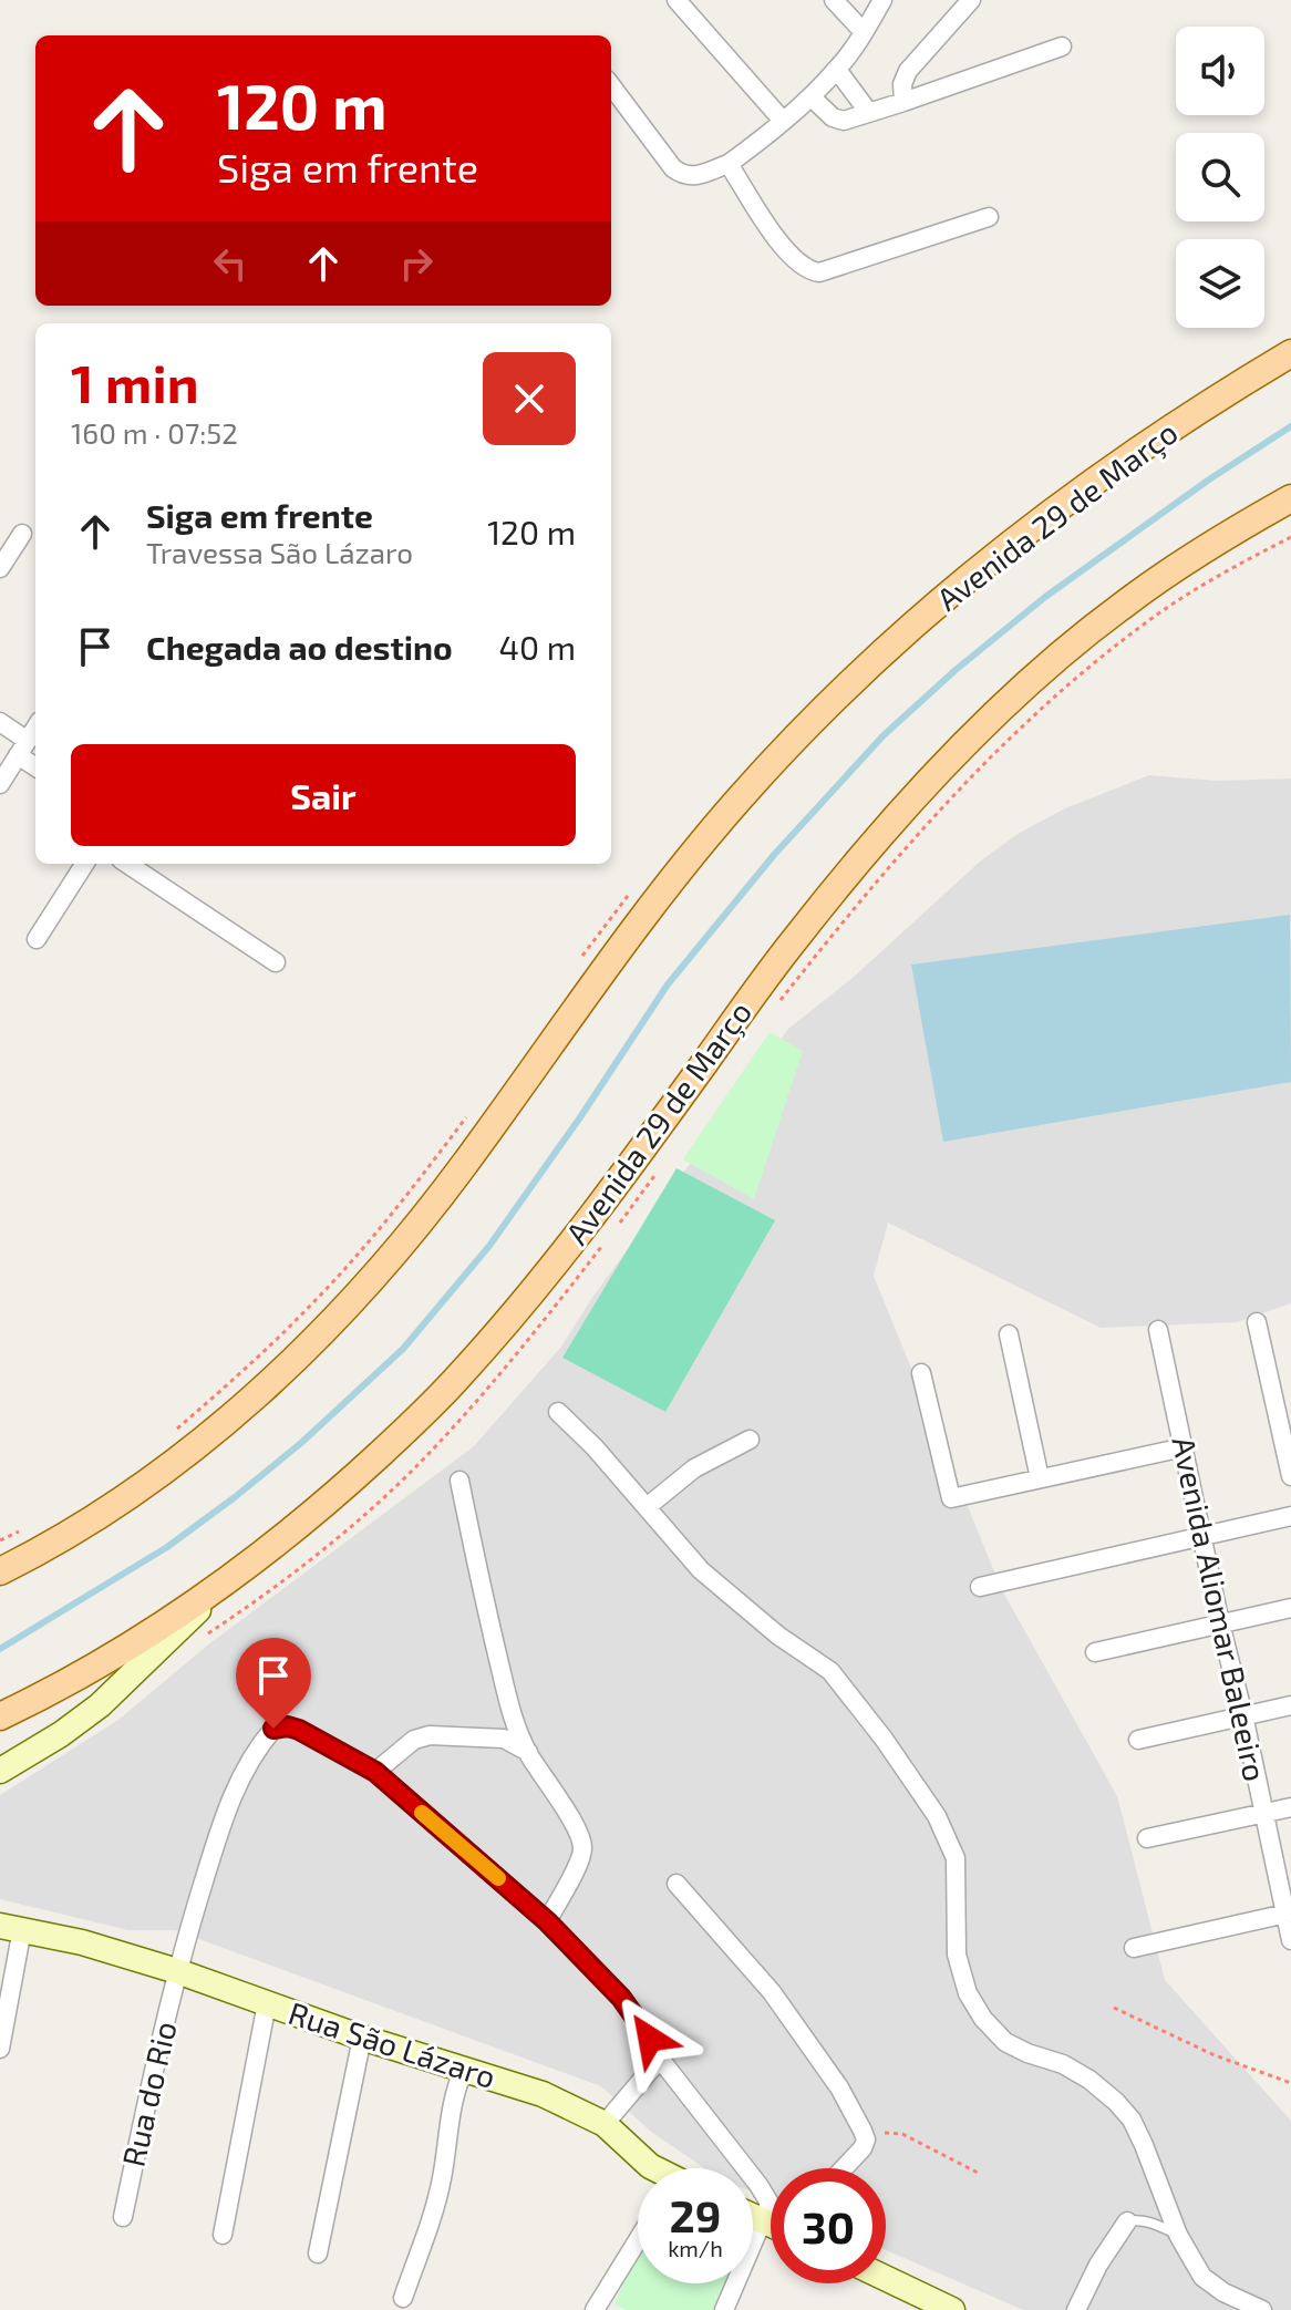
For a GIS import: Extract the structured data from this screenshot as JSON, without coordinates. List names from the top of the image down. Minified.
{"streets":{"main road":["Avenida 29 de Março","Rua São Lázaro"],"street":["Avenida Aliomar Baleeiro","Rua do Rio"]},"crossings":[["Rua São Lázaro","Rua do Rio"]],"page":{"turn":["120 m","Siga em frente"],"heading":["1 min","160 m · 07:52"],"list":[{"name":"Siga em frente","note":"Travessa São Lázaro","value":"120 m"},{"name":"Chegada ao destino","value":"40 m"}],"buttons":"Sair","speed":"29 km/h","limit":"30"}}
